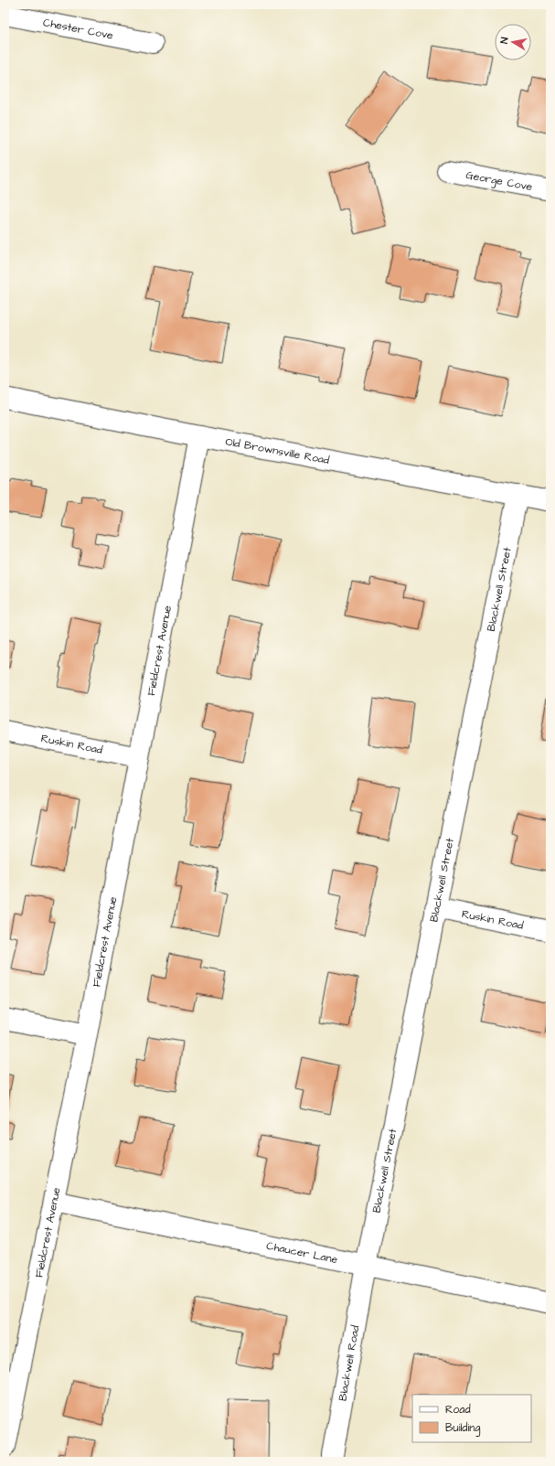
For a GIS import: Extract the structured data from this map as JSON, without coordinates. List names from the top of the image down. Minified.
{"streets":{"street":["Chester Cove","George Cove","Old Brownsville Road","Blackwell Street","Fieldcrest Avenue","Ruskin Road","Chaucer Lane","Blackwell Road"]},"crossings":[["Old Brownsville Road","Blackwell Street"],["Old Brownsville Road","Fieldcrest Avenue"],["Blackwell Street","Ruskin Road"],["Blackwell Street","Chaucer Lane"],["Blackwell Street","Blackwell Road"],["Fieldcrest Avenue","Ruskin Road"],["Fieldcrest Avenue","Chaucer Lane"],["Chaucer Lane","Blackwell Road"]],"legend":["Road","Building"],"north":"left"}
